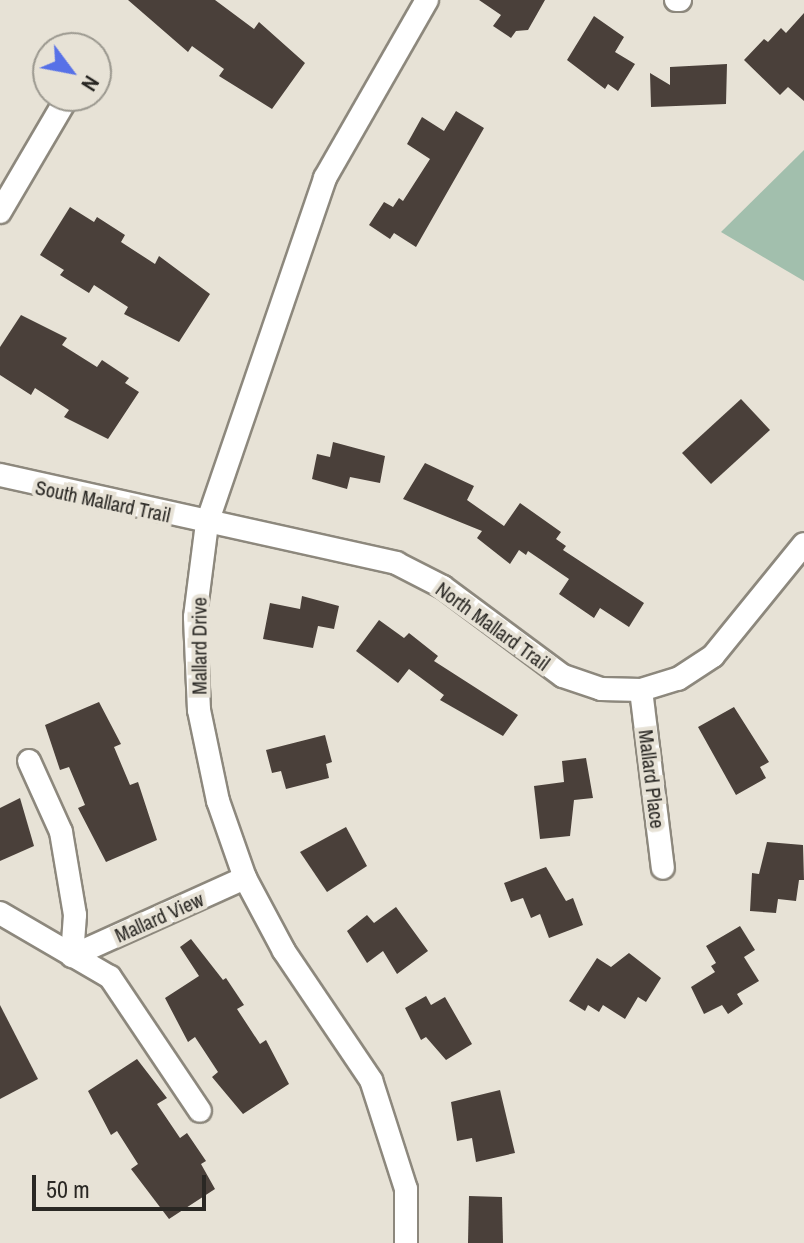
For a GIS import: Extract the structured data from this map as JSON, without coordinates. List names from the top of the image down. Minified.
{"streets":{"street":["South Mallard Trail","North Mallard Trail","Mallard Drive","Mallard Place","Mallard View"]},"crossings":[["South Mallard Trail","North Mallard Trail"],["South Mallard Trail","Mallard Drive"],["North Mallard Trail","Mallard Drive"],["North Mallard Trail","Mallard Place"],["Mallard Drive","Mallard View"]],"scale_bar":"50 m","north":"bottom right"}
